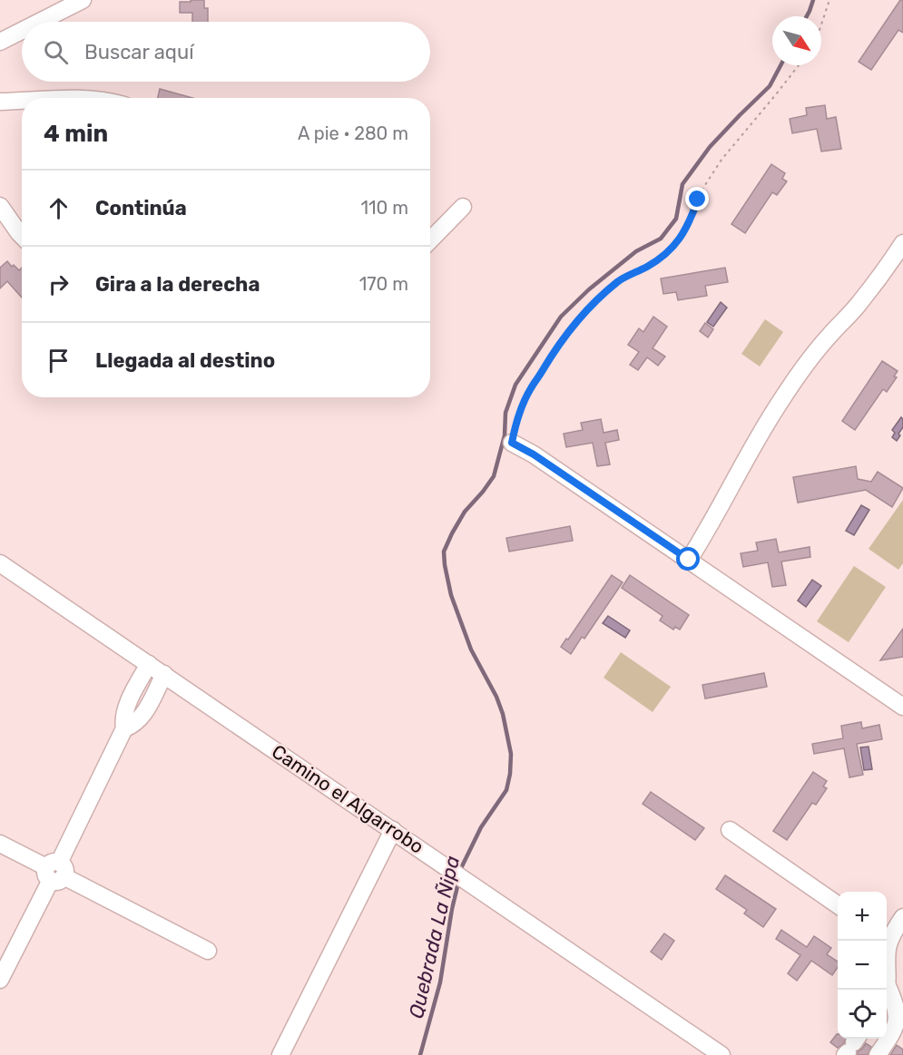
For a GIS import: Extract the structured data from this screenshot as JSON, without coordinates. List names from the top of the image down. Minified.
{"streets":{"street":["Camino el Algarrobo"]},"water":["Quebrada La Ñipa"],"north":"bottom right","page":{"search":"Buscar aquí","heading":["4 min","A pie · 280 m"],"list":[["Continúa","110 m"],["Gira a la derecha","170 m"],"Llegada al destino"],"map_buttons":["+","−"]}}
